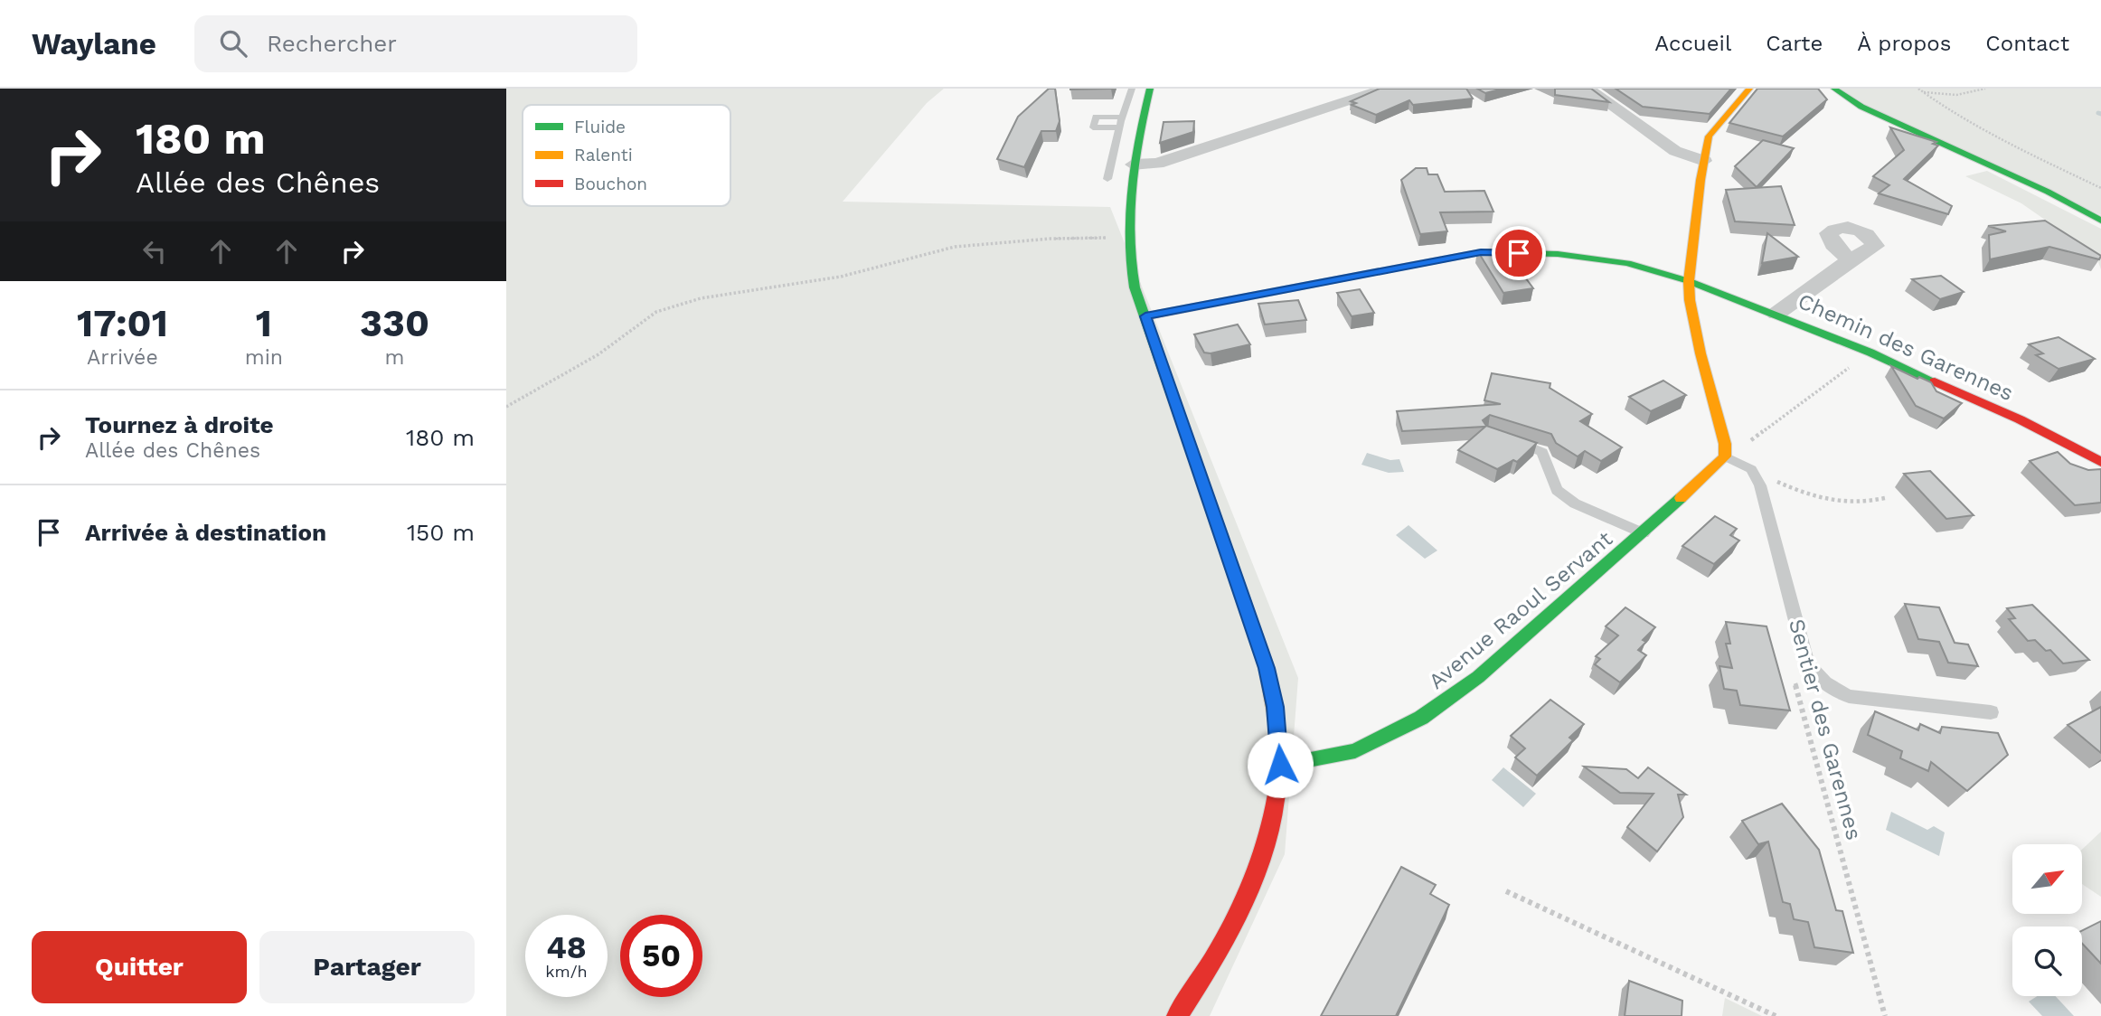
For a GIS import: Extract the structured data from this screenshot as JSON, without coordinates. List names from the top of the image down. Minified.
{"streets":{"street":["Chemin des Garennes","Avenue Raoul Servant"],"path":["Sentier des Garennes"]},"legend":["Fluide","Ralenti","Bouchon"],"north":"top right","page":{"header":"Waylane","search":"Rechercher","nav":["Accueil","Carte","À propos","Contact"],"turn":["180 m","Allée des Chênes"],"eta":["17:01","Arrivée","1","min","330","m"],"list":[{"name":"Tournez à droite","note":"Allée des Chênes","value":"180 m"},{"name":"Arrivée à destination","value":"150 m"}],"speed":"48 km/h","limit":"50","buttons":["Quitter","Partager"]}}
